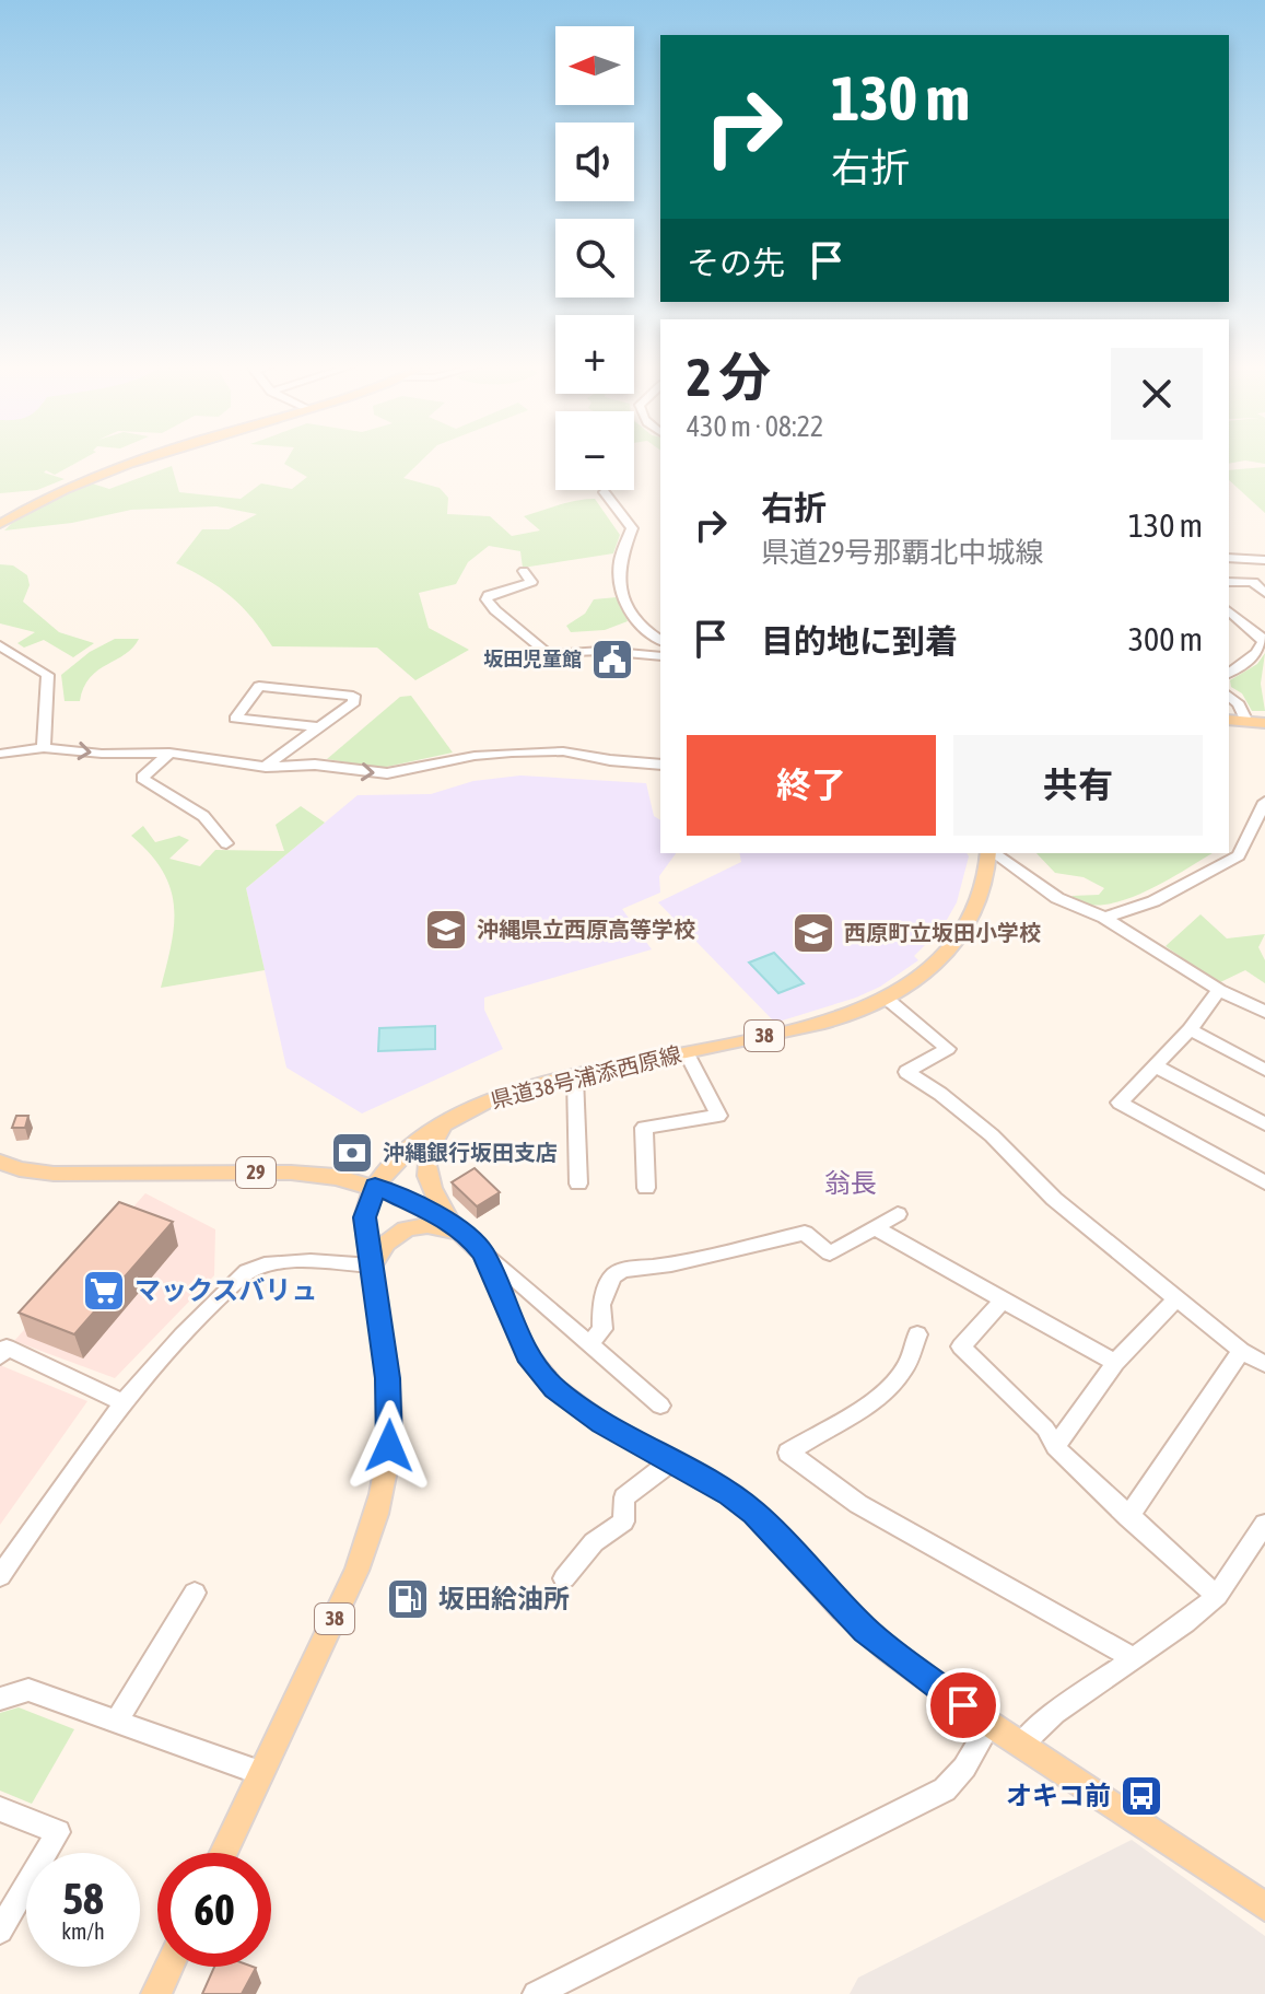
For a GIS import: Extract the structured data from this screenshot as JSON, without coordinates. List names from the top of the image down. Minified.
{"streets":{"main road":["38","県道38号浦添西原線","29"]},"crossings":[["県道38号浦添西原線","29"]],"districts":["翁長"],"places":{"public building":["坂田児童館"],"school or university":["沖縄県立西原高等学校","西原町立坂田小学校"],"bank":["沖縄銀行坂田支店"],"supermarket":["マックスバリュ"],"fuel station":["坂田給油所"],"bus stop":["オキコ前"]},"north":"left","page":{"map_buttons":["+","−"],"turn":["130 m","右折"],"then":"その先","heading":["2 分","430 m · 08:22"],"list":[{"name":"右折","note":"県道29号那覇北中城線","value":"130 m"},{"name":"目的地に到着","value":"300 m"}],"buttons":["終了","共有"],"speed":"58 km/h","limit":"60"}}
